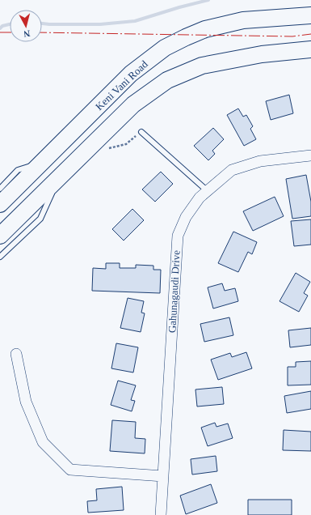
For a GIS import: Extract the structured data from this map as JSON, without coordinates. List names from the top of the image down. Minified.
{"streets":{"main road":["Keni Vani Road"],"street":["Gahunagaudi Drive"]},"north":"bottom"}
